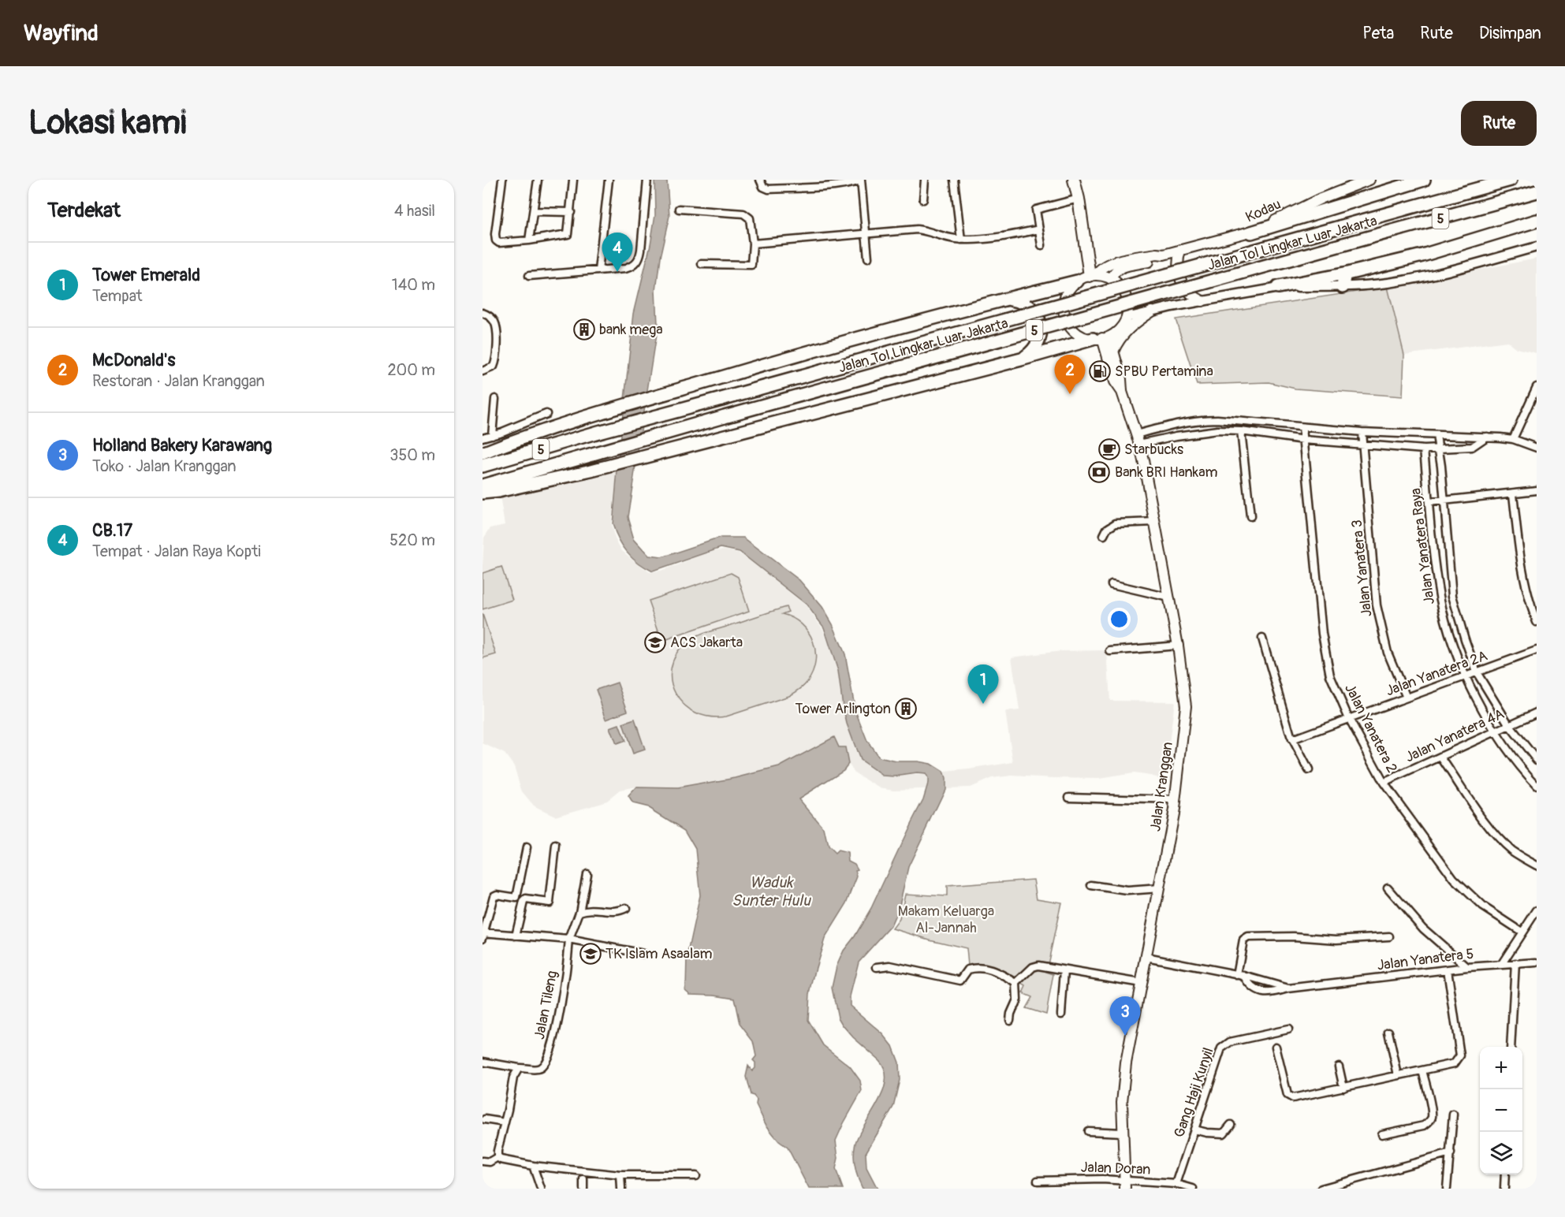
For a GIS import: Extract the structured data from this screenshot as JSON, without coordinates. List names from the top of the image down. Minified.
{"streets":{"highway":["5","Jalan Tol Lingkar Luar Jakarta"],"main road":["Kodau","Jalan Kranggan"],"street":["Jalan Yanatera Raya","Jalan Yanatera 3","Jalan Yanatera 2A","Jalan Yanatera 2","Jalan Yanatera 4A","Jalan Yanatera 5","Jalan Tileng","Gang Haji Kunyil","Jalan Doran"]},"crossings":[["Kodau","Jalan Kranggan"],["Jalan Yanatera Raya","Jalan Yanatera 2A"],["Jalan Yanatera Raya","Jalan Yanatera 4A"],["Jalan Yanatera 3","Jalan Yanatera 2A"],["Jalan Yanatera 2A","Jalan Yanatera 2"],["Jalan Yanatera 2","Jalan Yanatera 4A"],["Jalan Kranggan","Jalan Yanatera 5"],["Jalan Kranggan","Jalan Doran"],["Gang Haji Kunyil","Jalan Doran"]],"water":["Waduk Sunter Hulu"],"parks":["Makam Keluarga Al-Jannah"],"places":{"building":["bank mega","Tower Arlington"],"fuel station":["SPBU Pertamina"],"cafe":["Starbucks"],"bank":["Bank BRI Hankam"],"school or university":["ACS Jakarta","TK Islam Asaalam"]},"page":{"header":"Wayfind","nav":["Peta","Rute","Disimpan"],"buttons":"Rute","title":"Lokasi kami","heading":["Terdekat","4 hasil"],"pins":["4","2","1","3"],"list":[{"mark":"1","name":"Tower Emerald","note":"Tempat","value":"140 m"},{"mark":"2","name":"McDonald's","note":"Restoran · Jalan Kranggan","value":"200 m"},{"mark":"3","name":"Holland Bakery Karawang","note":"Toko · Jalan Kranggan","value":"350 m"},{"mark":"4","name":"CB.17","note":"Tempat · Jalan Raya Kopti","value":"520 m"}],"map_buttons":["+","−"]}}
